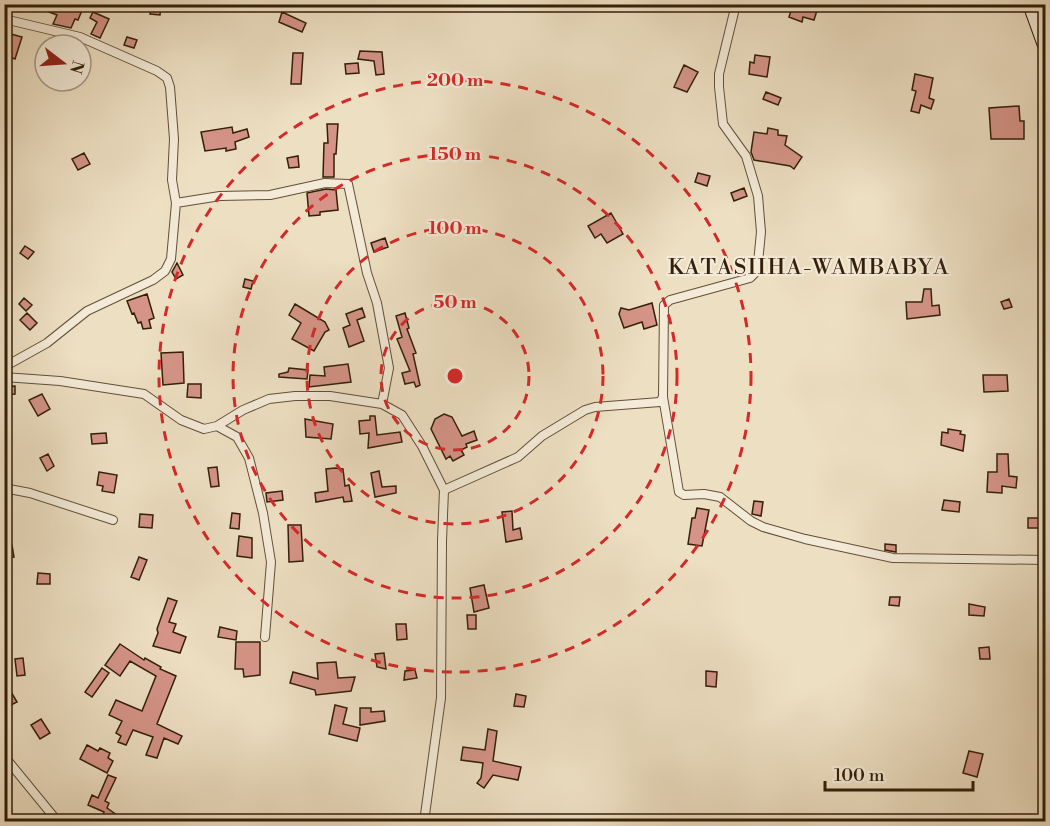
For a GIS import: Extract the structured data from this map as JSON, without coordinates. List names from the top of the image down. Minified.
{"districts":["KATASIIHA-WAMBABYA"],"scale_bar":"100 m","north":"right","rings":["200 m","150 m","100 m","50 m"]}
